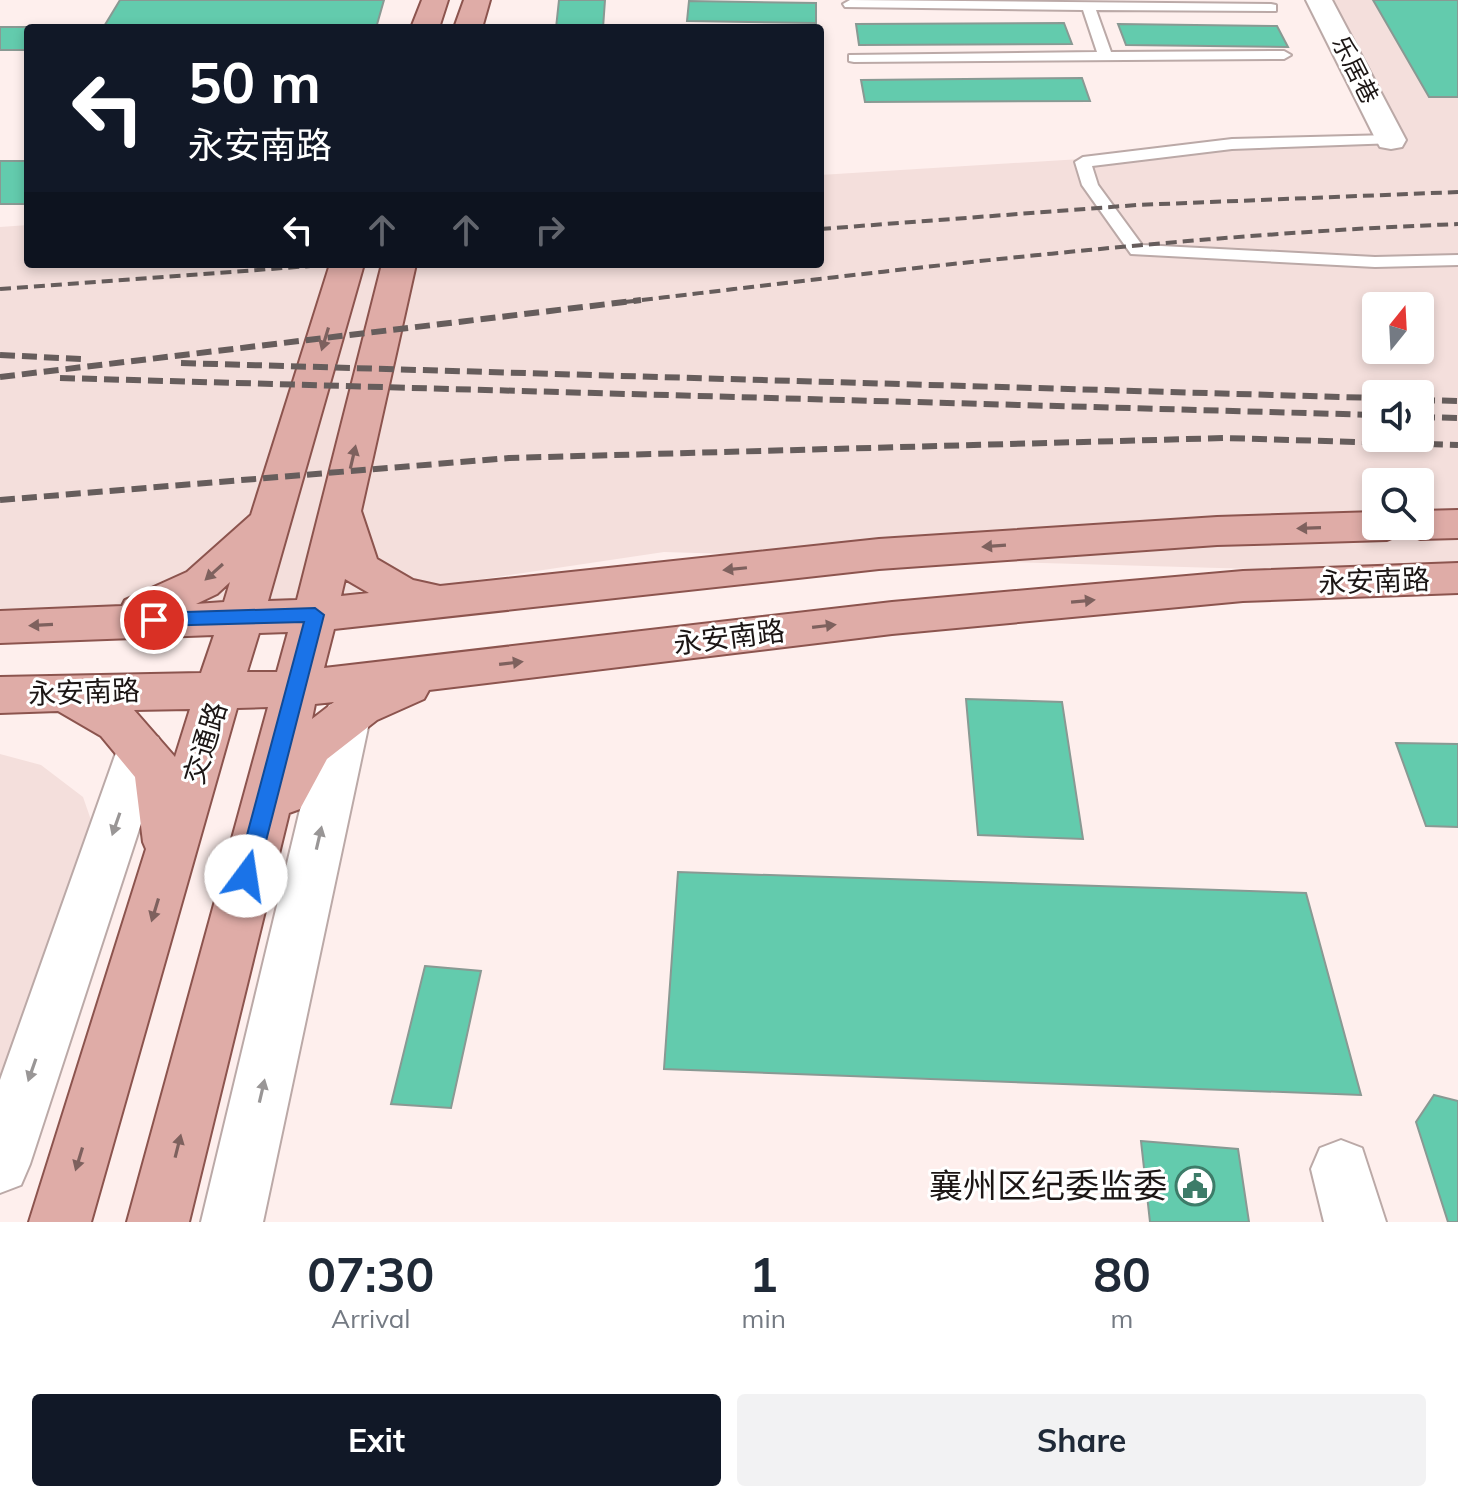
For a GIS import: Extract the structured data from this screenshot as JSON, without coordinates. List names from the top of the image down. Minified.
{"streets":{"main road":["永安南路","交通路"],"street":["乐居巷"]},"crossings":[["永安南路","交通路"]],"places":{"public building":["襄州区纪委监委"]},"north":"top","page":{"turn":["50 m","永安南路"],"eta":["07:30","Arrival","1","min","80","m"],"buttons":["Exit","Share"]}}
